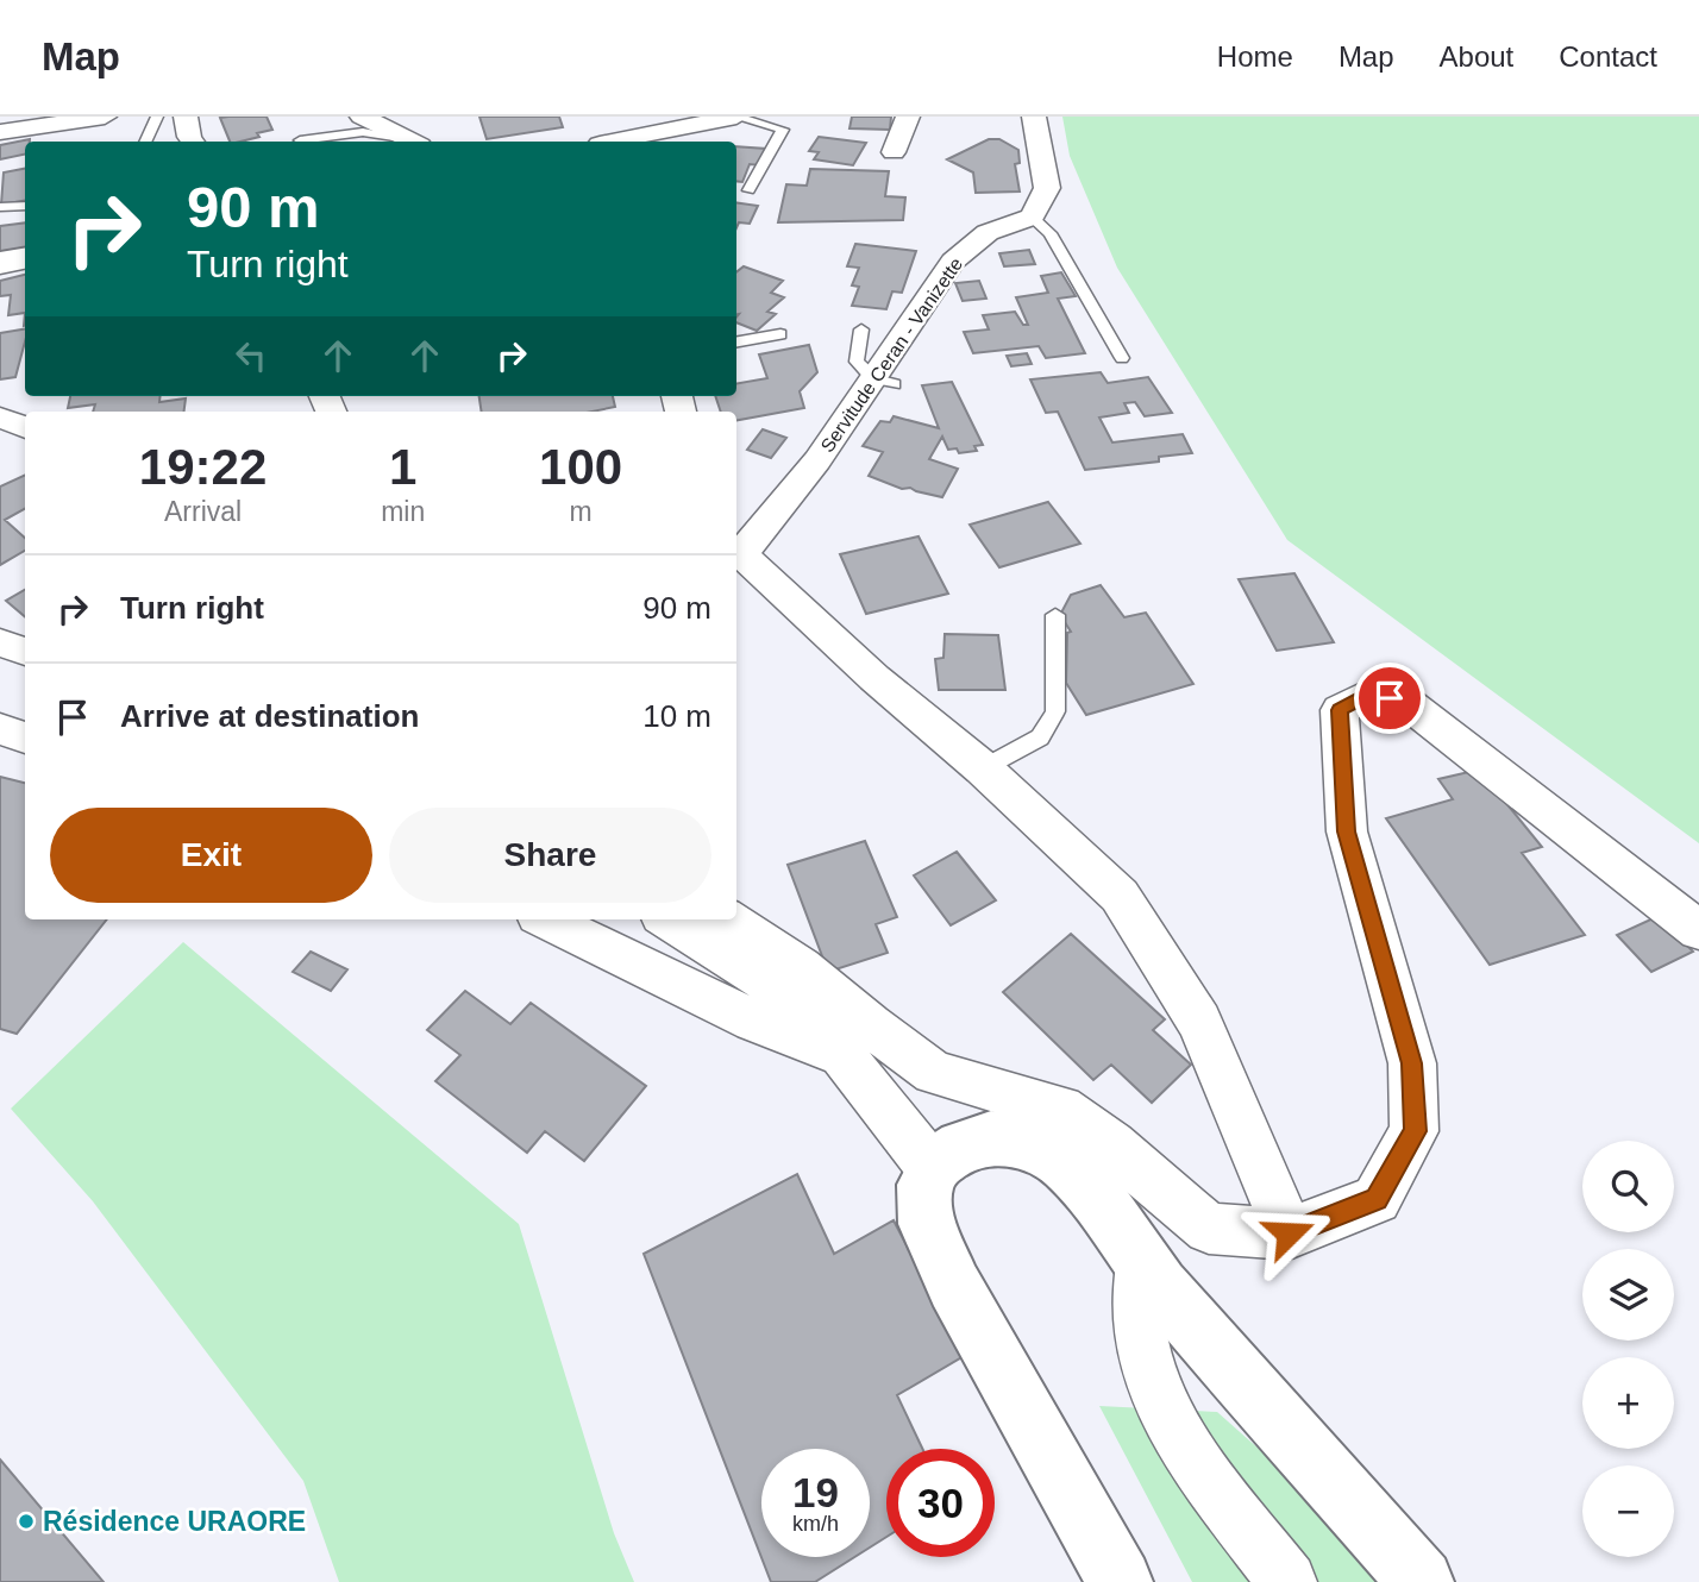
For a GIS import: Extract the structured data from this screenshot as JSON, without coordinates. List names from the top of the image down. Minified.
{"streets":{"street":["Servitude Ceran - Vanizette"]},"places":["Résidence URAORE"],"page":{"header":"Map","nav":["Home","Map","About","Contact"],"turn":["90 m","Turn right"],"eta":["19:22","Arrival","1","min","100","m"],"list":[{"name":"Turn right","value":"90 m"},{"name":"Arrive at destination","value":"10 m"}],"buttons":["Exit","Share"],"map_buttons":["+","−"],"speed":"19 km/h","limit":"30"}}
